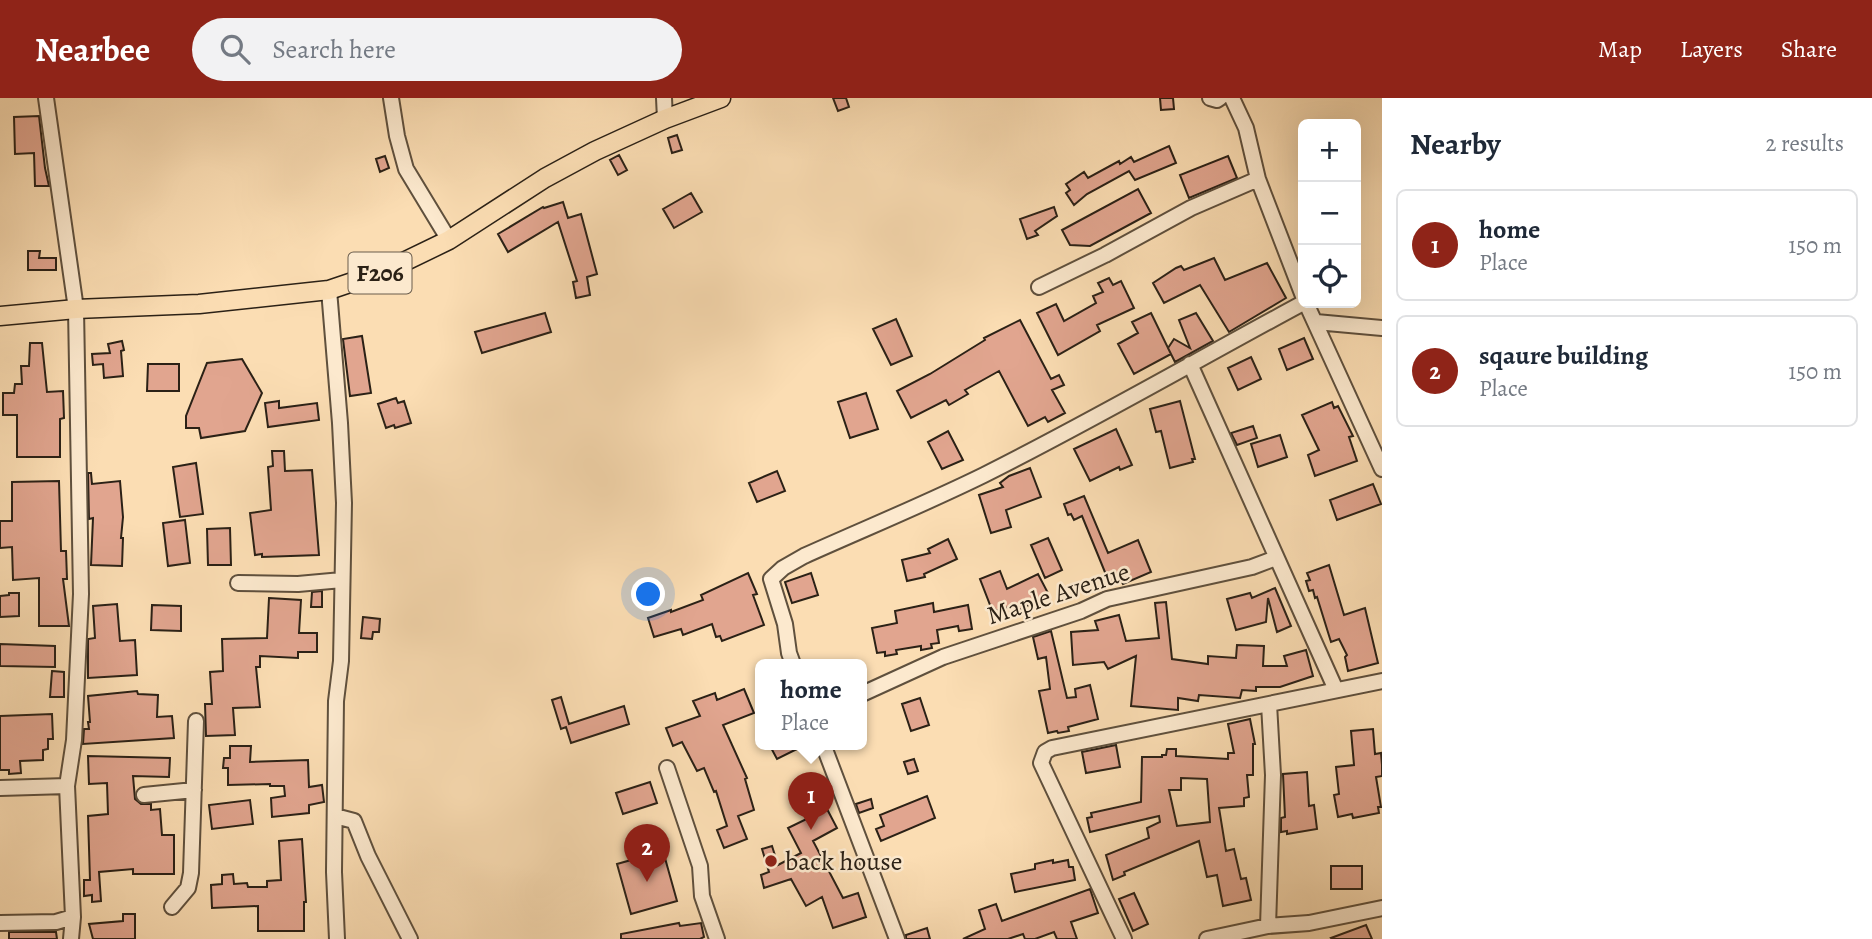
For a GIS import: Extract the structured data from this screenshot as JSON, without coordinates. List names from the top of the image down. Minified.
{"streets":{"main road":["F206"],"street":["Maple Avenue"]},"places":["back house"],"page":{"header":"Nearbee","search":"Search here","nav":["Map","Layers","Share"],"heading":["Nearby","2 results"],"map_buttons":["+","−"],"list":[{"mark":"1","name":"home","note":"Place","value":"150 m"},{"mark":"2","name":"sqaure building","note":"Place","value":"150 m"}],"popup":["home","Place"],"pins":["1","2"]}}
